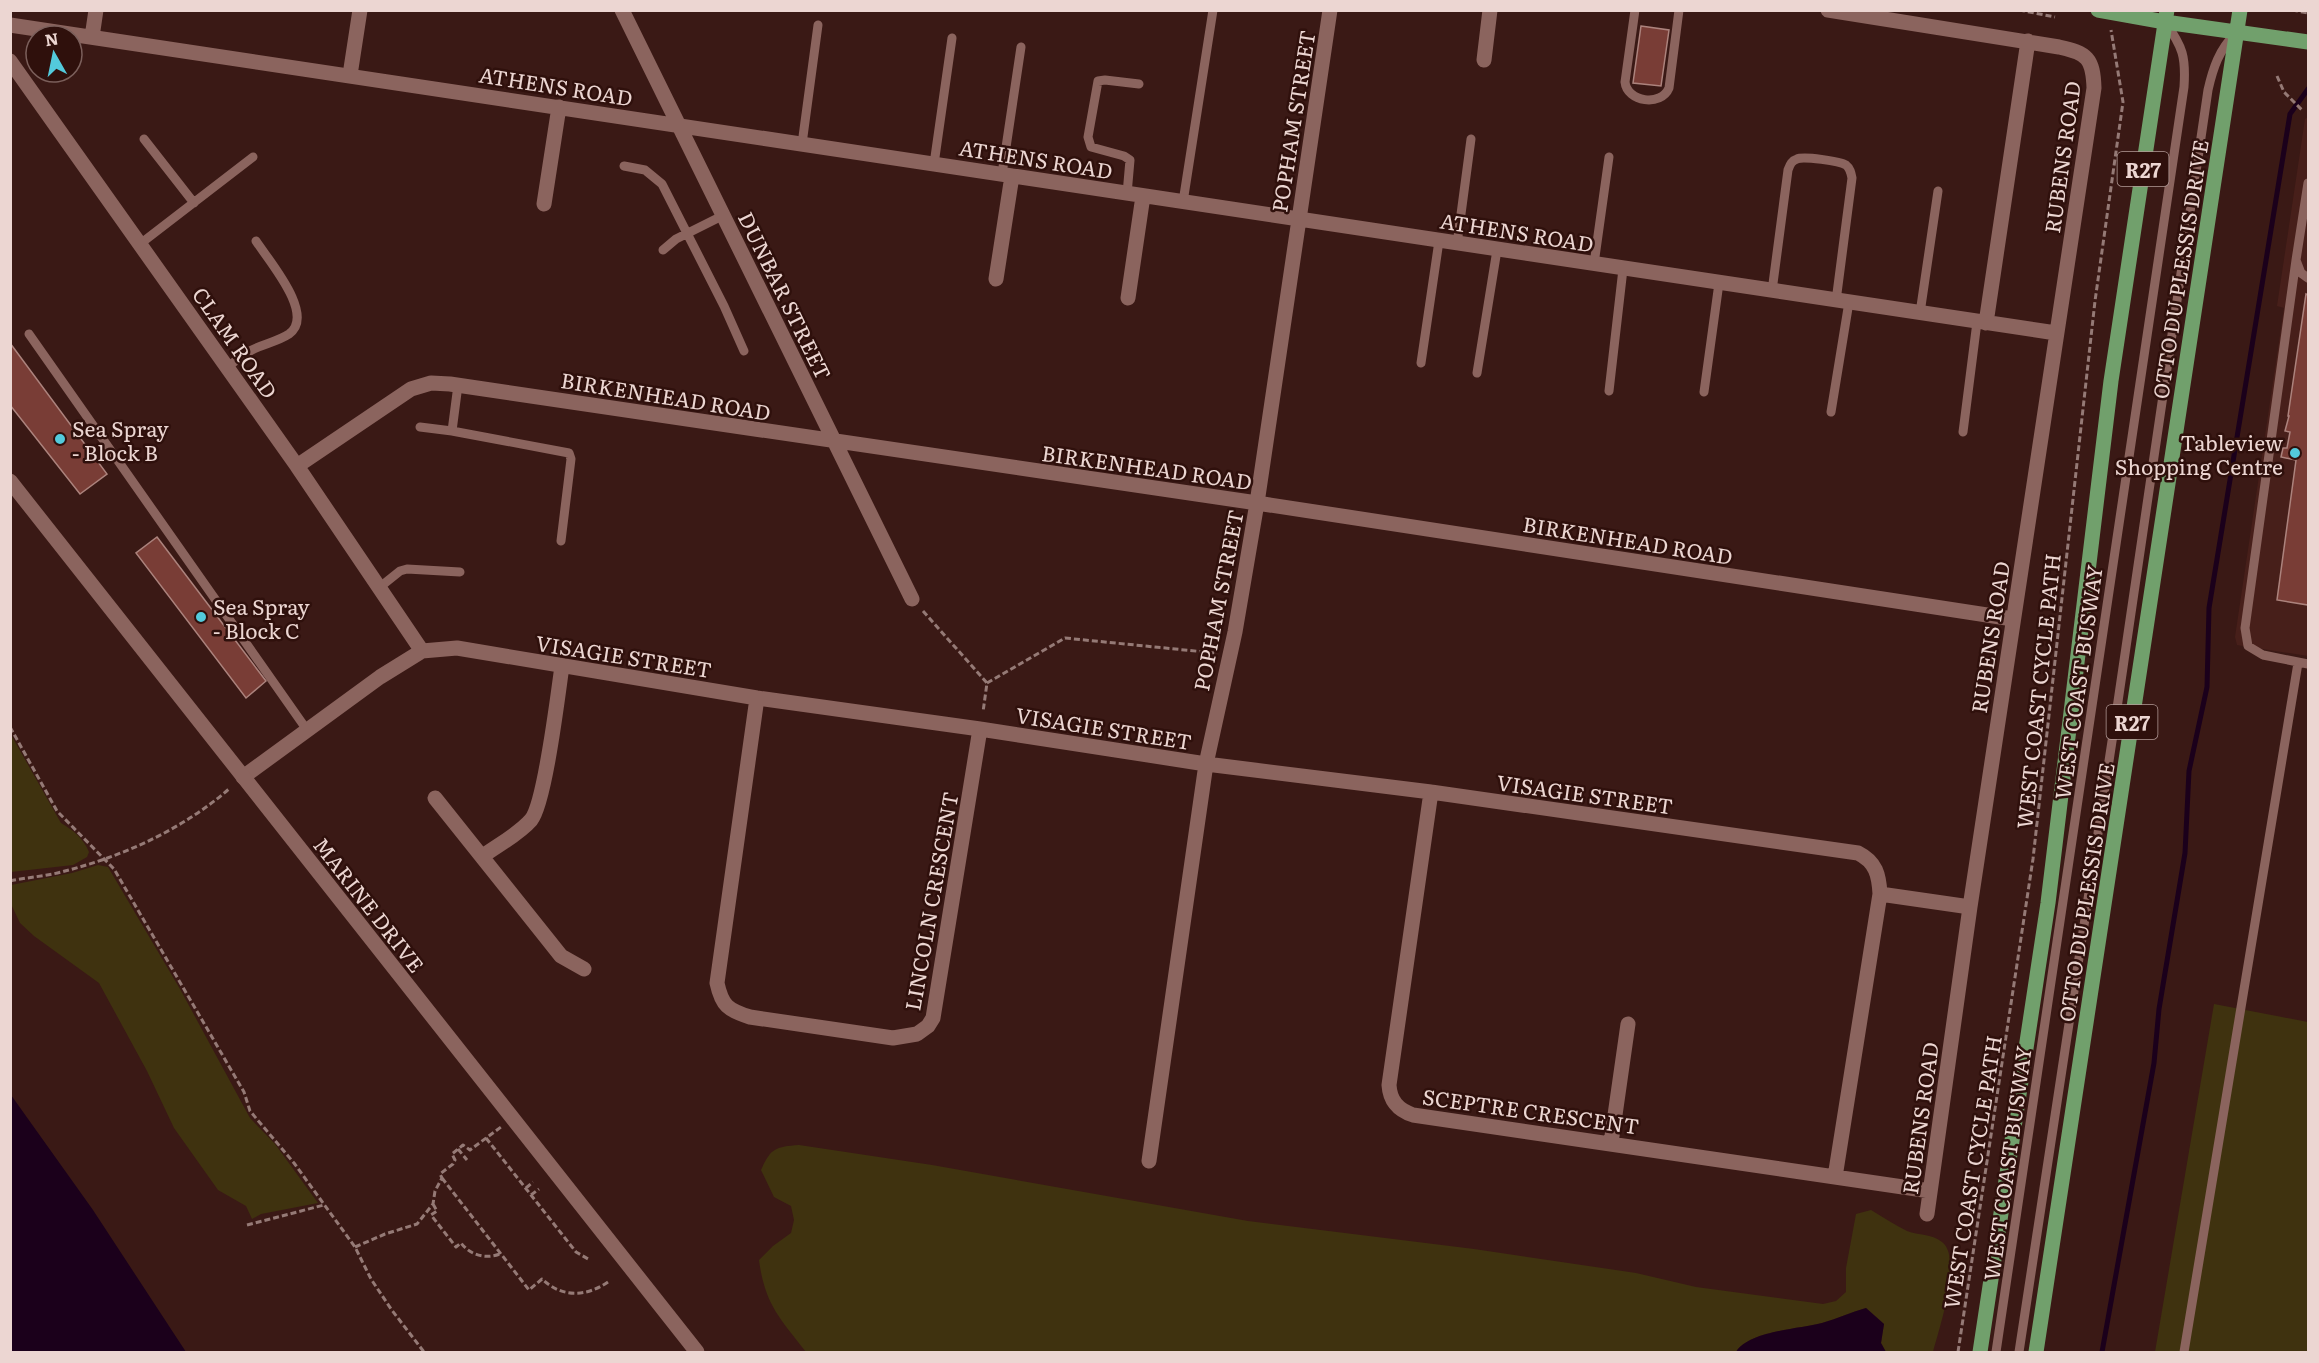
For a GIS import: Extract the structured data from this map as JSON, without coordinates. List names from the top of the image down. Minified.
{"streets":{"main road":["R27","OTTO DU PLESSIS DRIVE"],"street":["ATHENS ROAD","POPHAM STREET","RUBENS ROAD","DUNBAR STREET","CLAM ROAD","BIRKENHEAD ROAD","VISAGIE STREET","LINCOLN CRESCENT","MARINE DRIVE","SCEPTRE CRESCENT"],"lane":["WEST COAST BUSWAY"],"path":["WEST COAST CYCLE PATH"]},"crossings":[["ATHENS ROAD","POPHAM STREET"],["ATHENS ROAD","RUBENS ROAD"],["ATHENS ROAD","DUNBAR STREET"],["POPHAM STREET","BIRKENHEAD ROAD"],["POPHAM STREET","VISAGIE STREET"],["RUBENS ROAD","BIRKENHEAD ROAD"],["RUBENS ROAD","SCEPTRE CRESCENT"],["OTTO DU PLESSIS DRIVE","WEST COAST BUSWAY"],["DUNBAR STREET","BIRKENHEAD ROAD"],["CLAM ROAD","BIRKENHEAD ROAD"],["CLAM ROAD","VISAGIE STREET"],["VISAGIE STREET","LINCOLN CRESCENT"],["VISAGIE STREET","MARINE DRIVE"],["VISAGIE STREET","SCEPTRE CRESCENT"]],"places":["Sea Spray - Block B","Tableview Shopping Centre","Sea Spray - Block C"],"north":"top"}
